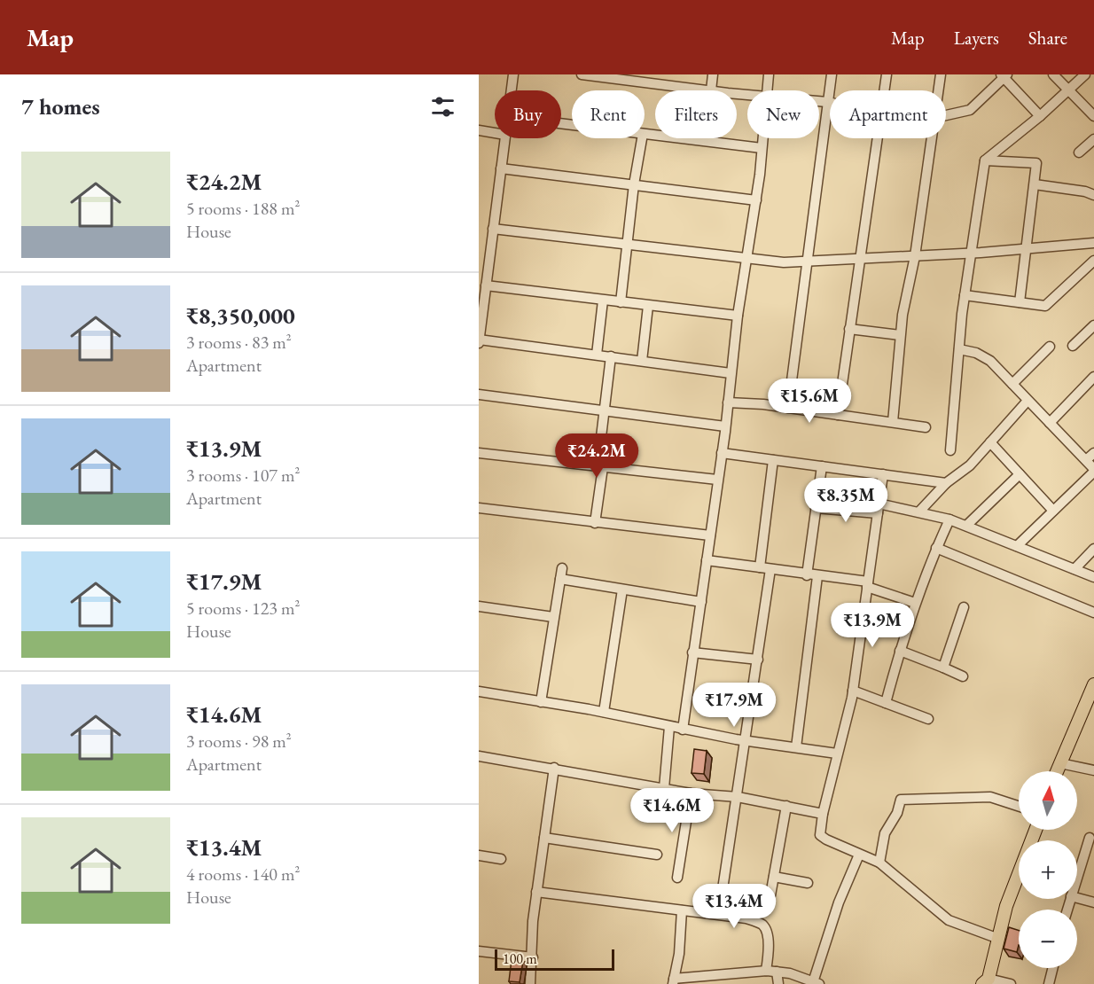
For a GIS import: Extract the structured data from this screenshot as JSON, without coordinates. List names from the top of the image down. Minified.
{"scale_bar":"100 m","north":"top","page":{"header":"Map","nav":["Map","Layers","Share"],"heading":"7 homes","chip":["Buy","Rent","Filters","New","Apartment"],"list":[{"name":"₹24.2M","note":"5 rooms · 188 m² · House"},{"name":"₹8,350,000","note":"3 rooms · 83 m² · Apartment"},{"name":"₹13.9M","note":"3 rooms · 107 m² · Apartment"},{"name":"₹17.9M","note":"5 rooms · 123 m² · House"},{"name":"₹14.6M","note":"3 rooms · 98 m² · Apartment"},{"name":"₹13.4M","note":"4 rooms · 140 m² · House"}],"price":["₹15.6M","₹24.2M","₹8.35M","₹13.9M","₹17.9M","₹14.6M","₹13.4M"],"map_buttons":["+","−"],"scale":"100 m"}}
